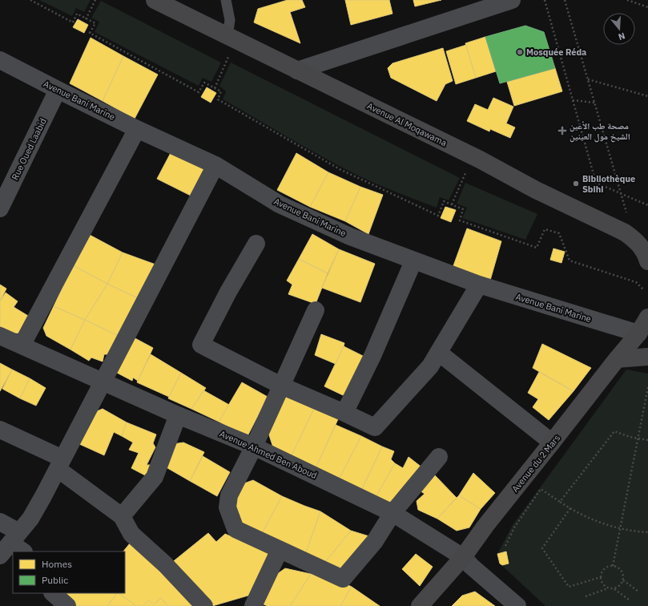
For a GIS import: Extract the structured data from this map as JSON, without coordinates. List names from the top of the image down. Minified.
{"streets":{"street":["Avenue Bani Marine","Avenue Al Moqawama","Rue Oued Laabid","Avenue Ahmed Ben Aboud","Avenue du 2 Mars"]},"crossings":[["Avenue Bani Marine","Rue Oued Laabid"],["Avenue Bani Marine","Avenue du 2 Mars"],["Avenue Ahmed Ben Aboud","Avenue du 2 Mars"]],"places":{"other":["Mosquée Réda","Bibliothèque Sbihi"],"health":["مصحة طب الأعين الشيخ مول العينين"]},"legend":["Homes","Public"],"north":"bottom"}
